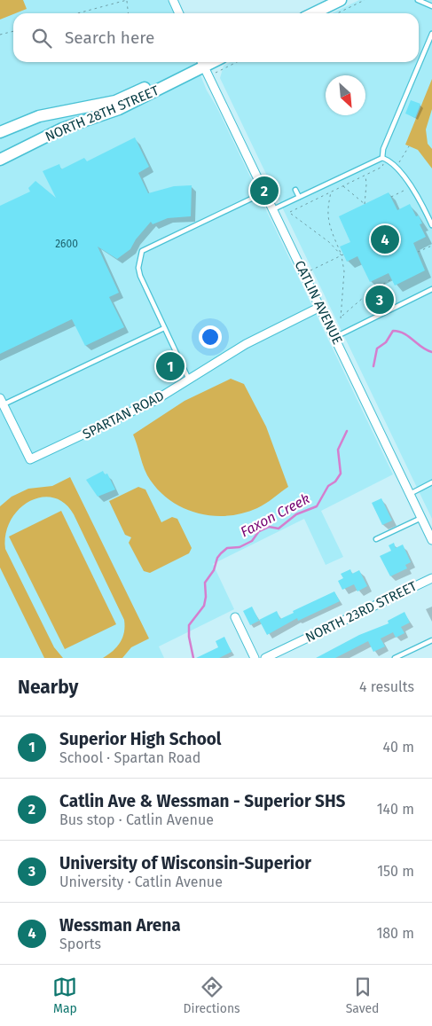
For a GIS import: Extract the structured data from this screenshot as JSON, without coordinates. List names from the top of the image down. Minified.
{"streets":{"main road":["NORTH 28TH STREET"],"street":["CATLIN AVENUE","SPARTAN ROAD","NORTH 23RD STREET"]},"crossings":[["NORTH 28TH STREET","CATLIN AVENUE"],["CATLIN AVENUE","SPARTAN ROAD"]],"water":["Faxon Creek"],"house_numbers":["2600"],"north":"bottom right","page":{"search":"Search here","pins":["2","4","3","1"],"heading":["Nearby","4 results"],"list":[{"mark":"1","name":"Superior High School","note":"School · Spartan Road","value":"40 m"},{"mark":"2","name":"Catlin Ave & Wessman - Superior SHS","note":"Bus stop · Catlin Avenue","value":"140 m"},{"mark":"3","name":"University of Wisconsin-Superior","note":"University · Catlin Avenue","value":"150 m"},{"mark":"4","name":"Wessman Arena","note":"Sports","value":"180 m"}],"nav":["Map","Directions","Saved"]}}
